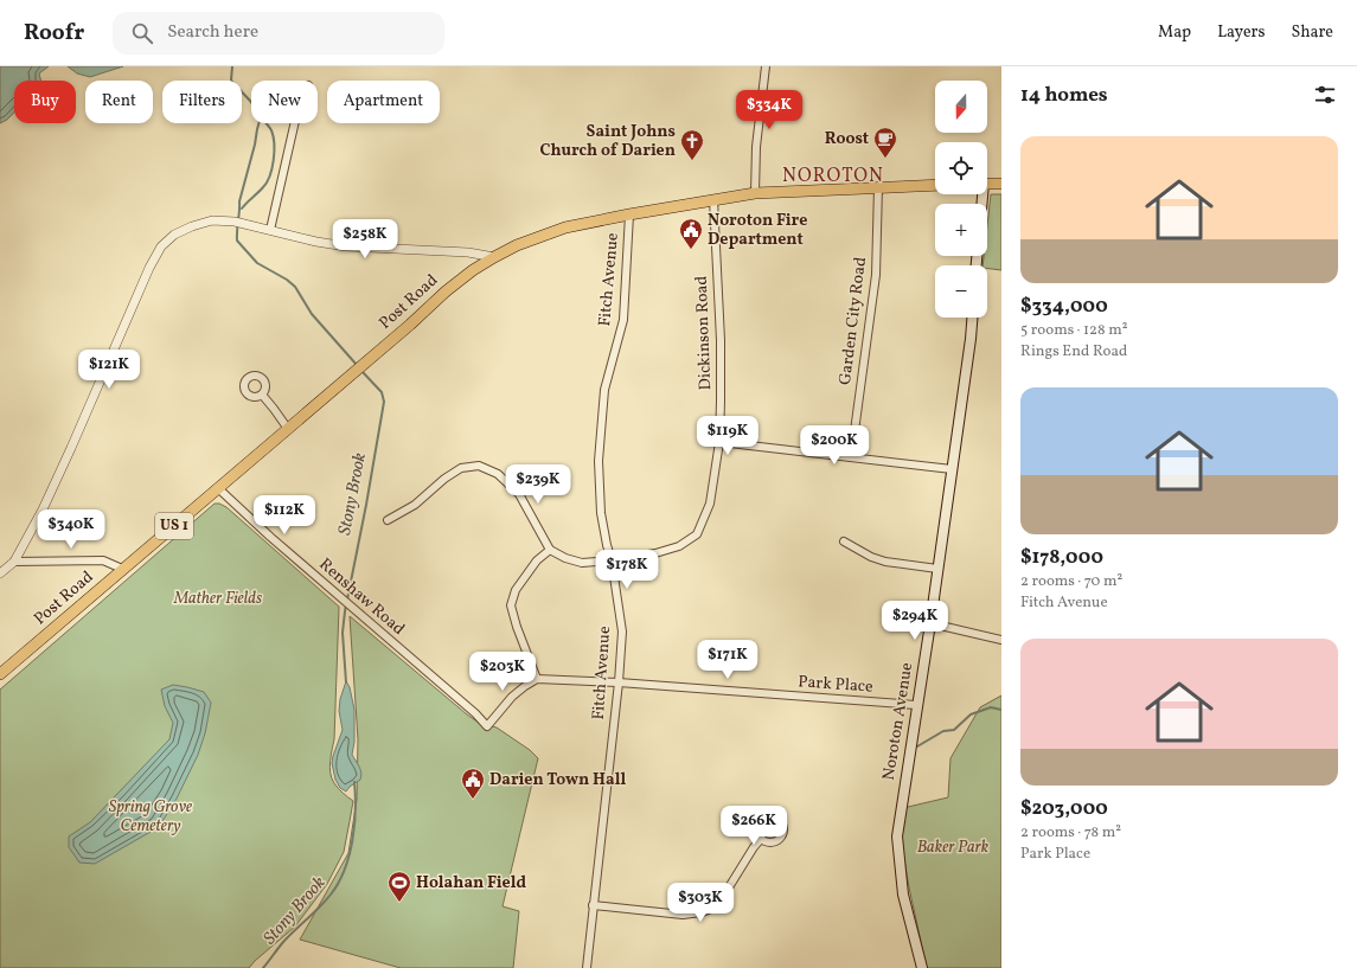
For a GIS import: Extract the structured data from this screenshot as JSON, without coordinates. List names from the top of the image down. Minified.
{"streets":{"main road":["Post Road","US 1","Noroton Avenue"],"street":["Fitch Avenue","Garden City Road","Dickinson Road","Renshaw Road","Park Place"]},"crossings":[["Fitch Avenue","Post Road"],["Fitch Avenue","Dickinson Road"],["Fitch Avenue","Park Place"],["Post Road","Garden City Road"],["Post Road","Dickinson Road"],["Post Road","Renshaw Road"],["Renshaw Road","Park Place"],["Park Place","Noroton Avenue"]],"districts":["NOROTON"],"water":["Stony Brook"],"parks":["Mather Fields","Spring Grove Cemetery","Baker Park"],"places":{"cafe":["Roost"],"church":["Saint Johns Church of Darien"],"public building":["Noroton Fire Department","Darien Town Hall"],"sports":["Holahan Field"]},"north":"bottom","page":{"header":"Roofr","search":"Search here","nav":["Map","Layers","Share"],"heading":"14 homes","map_buttons":["+","−"],"chip":["Buy","Rent","Filters","New","Apartment"],"price":["$334K","$258K","$121K","$119K","$200K","$239K","$112K","$340K","$178K","$294K","$171K","$203K","$266K","$303K"],"list":[{"name":"$334,000","note":"5 rooms · 128 m² · Rings End Road"},{"name":"$178,000","note":"2 rooms · 70 m² · Fitch Avenue"},{"name":"$203,000","note":"2 rooms · 78 m² · Park Place"}]}}
